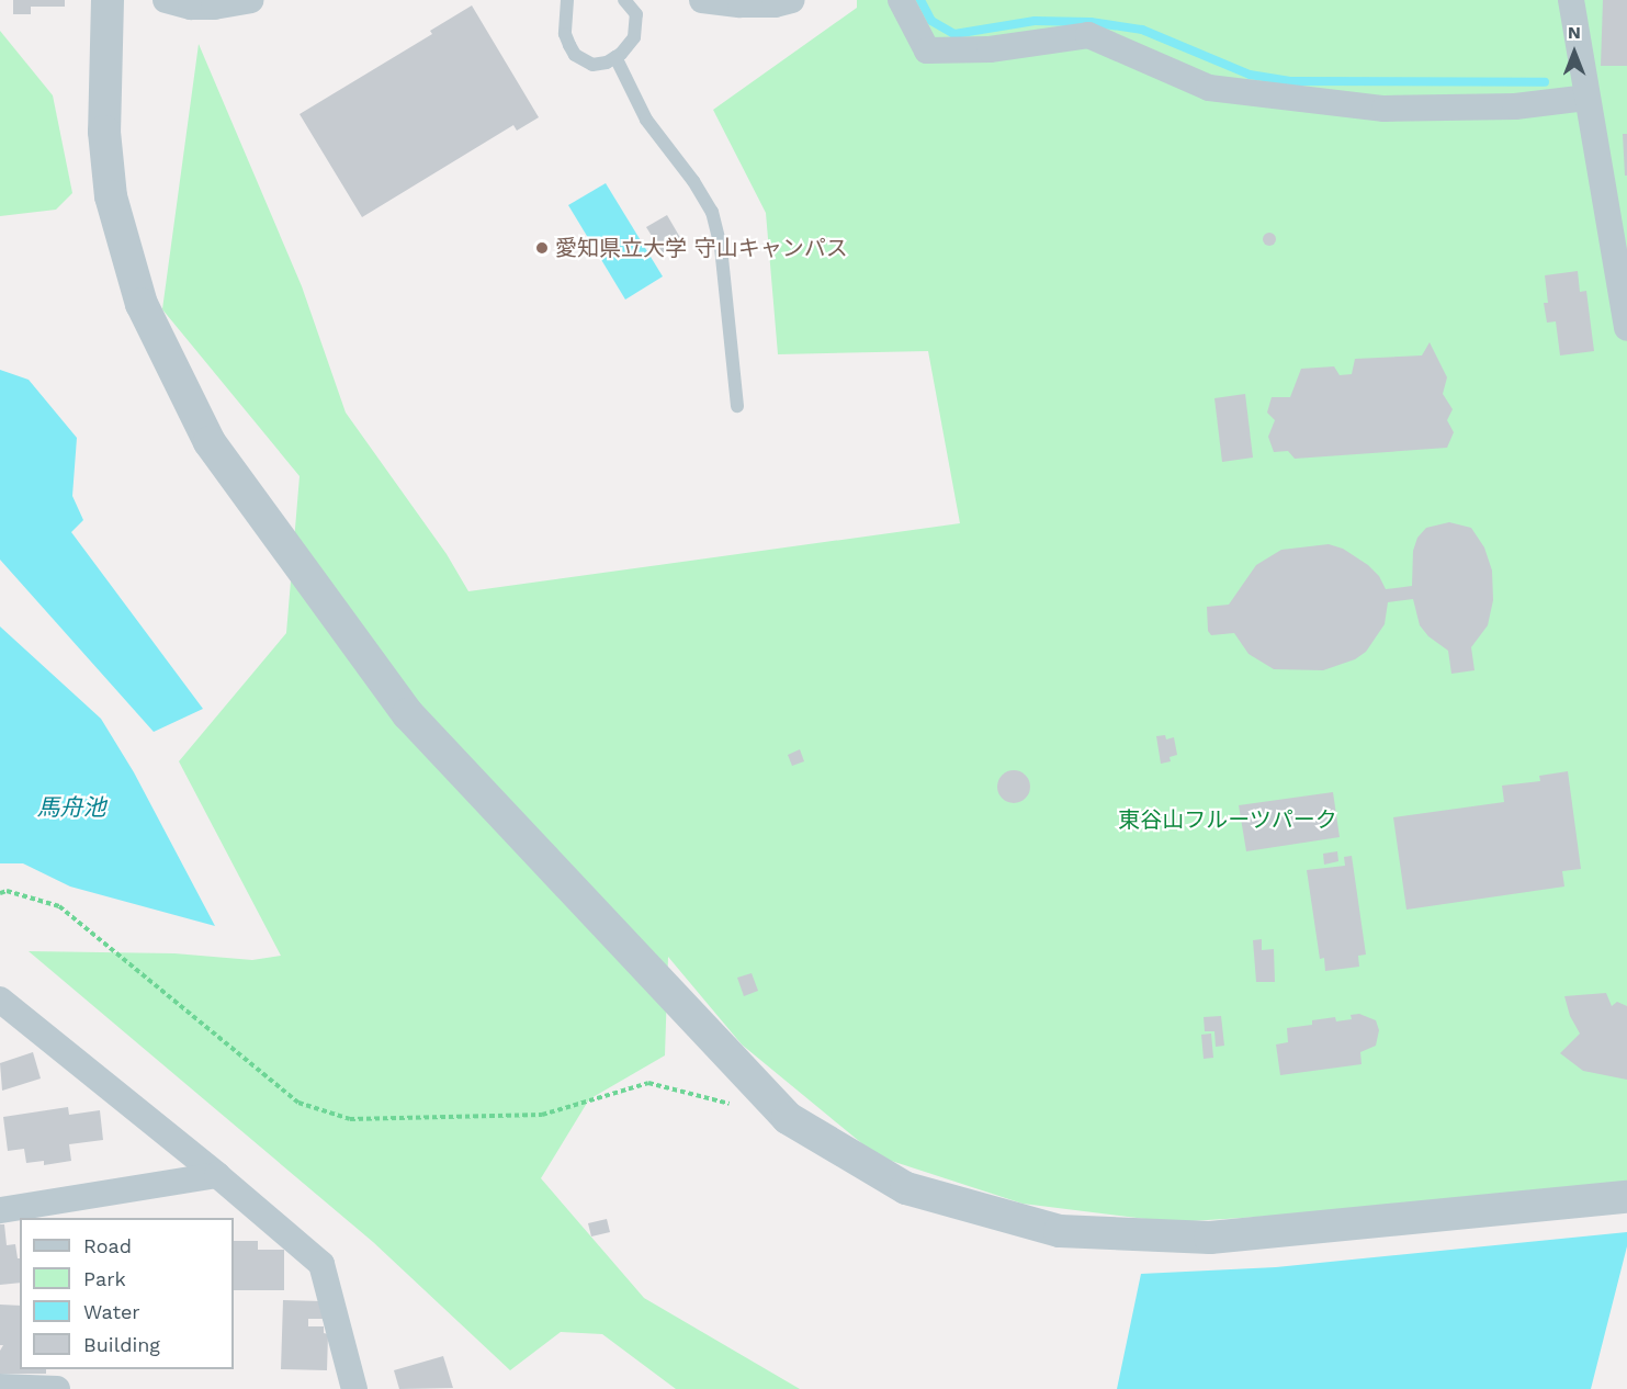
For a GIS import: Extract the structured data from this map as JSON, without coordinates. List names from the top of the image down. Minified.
{"water":["馬舟池"],"parks":["東谷山フルーツパーク"],"places":["愛知県立大学 守山キャンパス"],"legend":["Road","Park","Water","Building"],"north":"top"}
